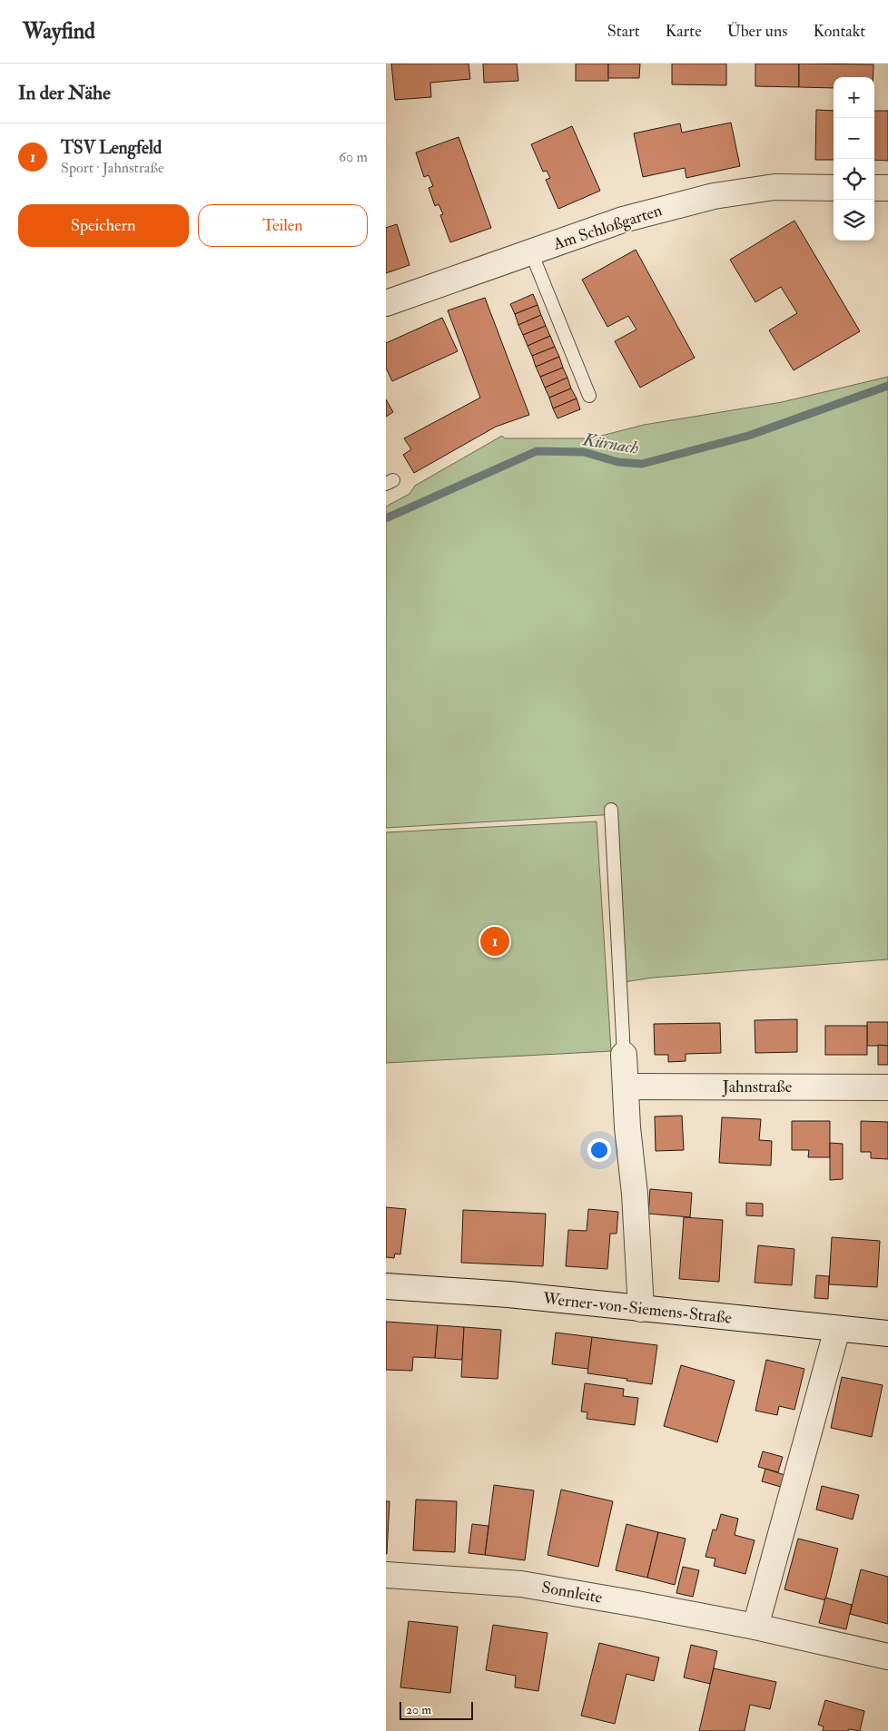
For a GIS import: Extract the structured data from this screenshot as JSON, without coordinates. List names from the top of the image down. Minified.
{"streets":{"street":["Am Schloßgarten","Jahnstraße","Werner-von-Siemens-Straße","Sonnleite"]},"water":["Kürnach"],"scale_bar":"20 m","page":{"header":"Wayfind","nav":["Start","Karte","Über uns","Kontakt"],"heading":"In der Nähe","map_buttons":["+","−"],"list":[{"mark":"1","name":"TSV Lengfeld","note":"Sport · Jahnstraße","value":"60 m"}],"buttons":["Speichern","Teilen"],"pins":"1","scale":"20 m"}}
